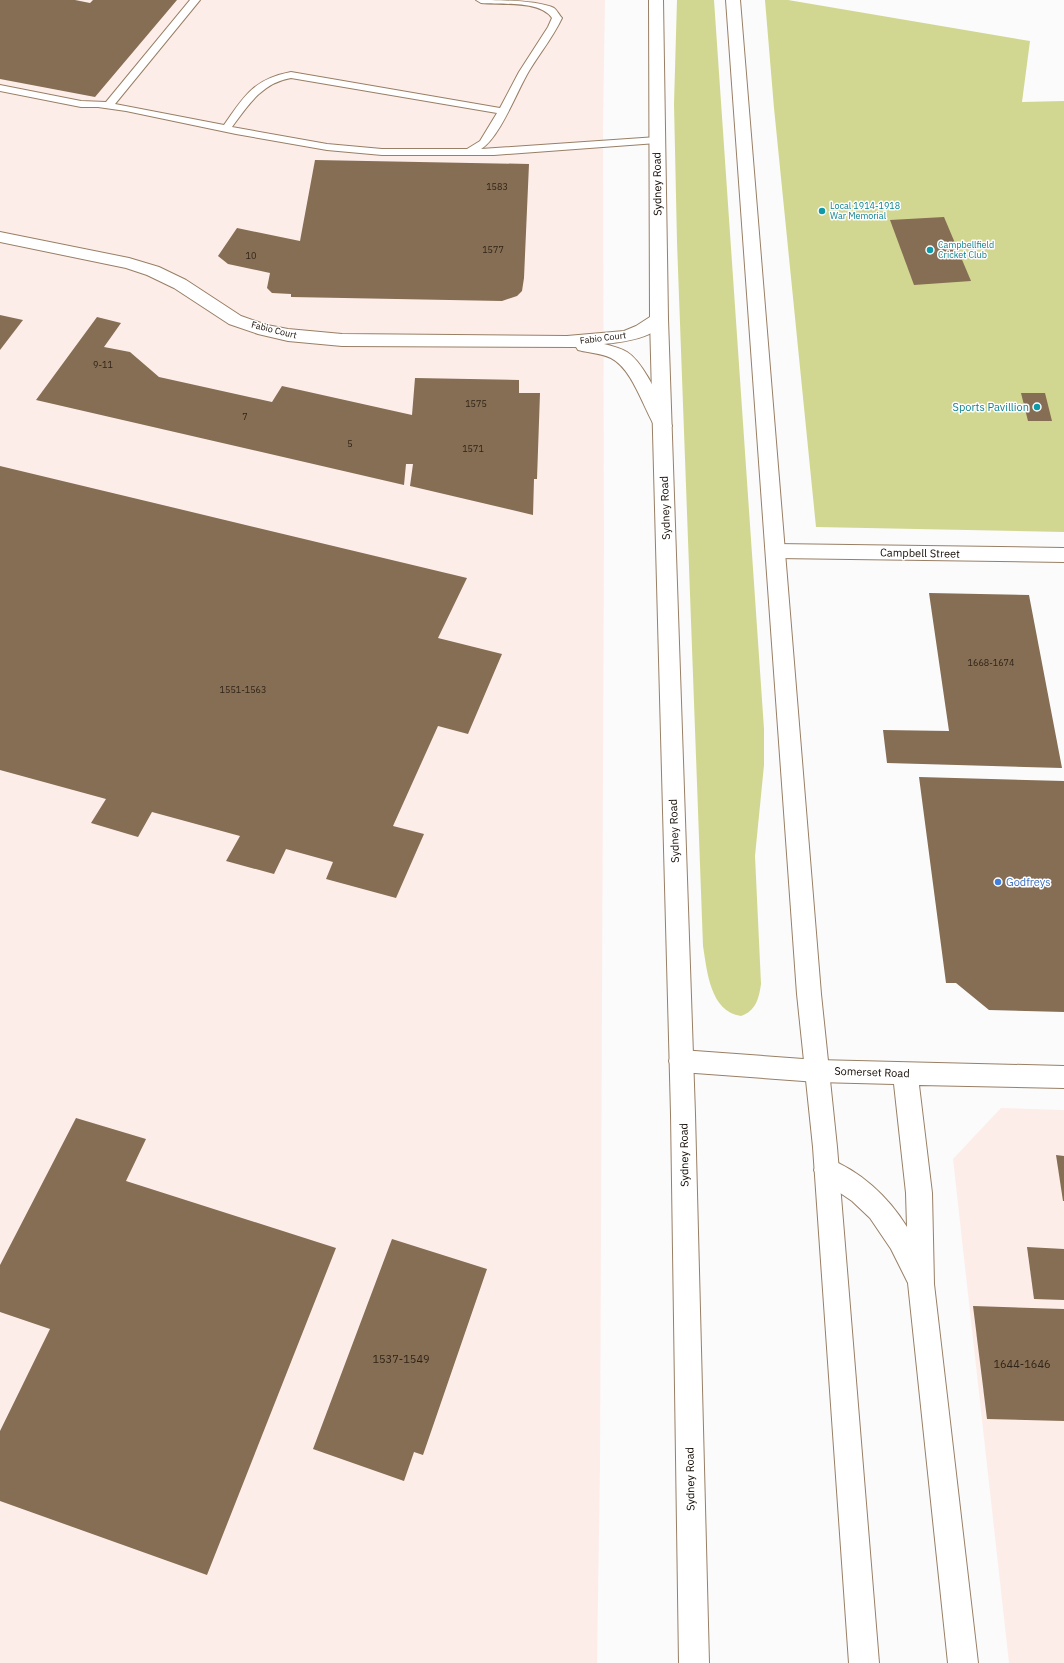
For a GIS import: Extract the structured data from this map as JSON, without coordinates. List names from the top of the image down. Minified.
{"streets":{"main road":["Sydney Road","Fabio Court","Campbell Street","Somerset Road"]},"crossings":[["Sydney Road","Fabio Court"],["Sydney Road","Somerset Road"]],"places":["Local 1914-1918 War Memorial","Campbellfield Cricket Club","Sports Pavillion","Godfreys"],"house_numbers":["1583","1577","10","9-11","1575","7","5","1571","1668-1674","1551-1563","1537-1549","1644-1646"]}
